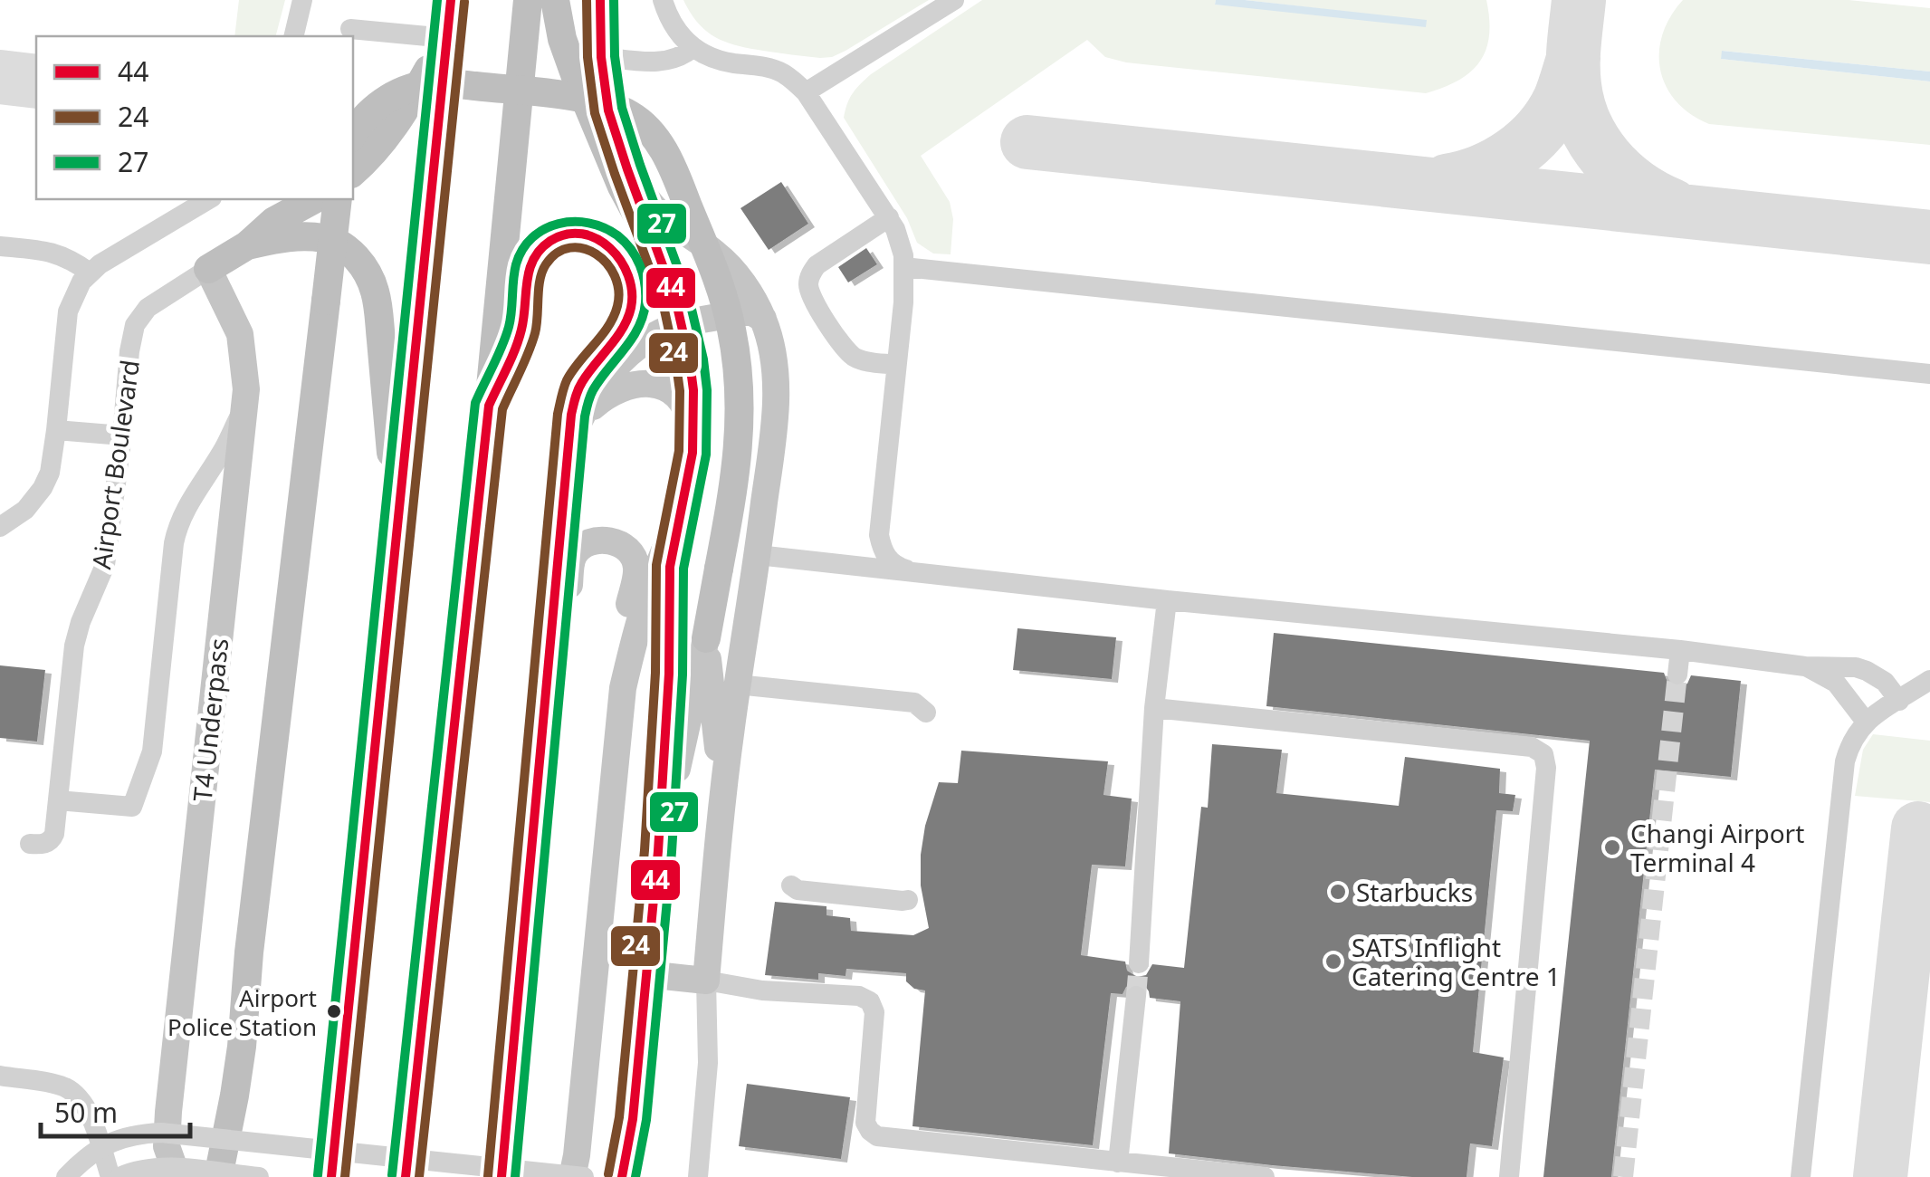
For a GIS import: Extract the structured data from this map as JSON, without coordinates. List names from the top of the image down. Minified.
{"streets":{"main road":["T4 Underpass"],"lane":["Airport Boulevard"]},"crossings":[["Airport Boulevard","T4 Underpass"]],"places":["Changi Airport Terminal 4","Starbucks","SATS Inflight Catering Centre 1","Airport Police Station"],"lines":["transit line 44","transit line 24","transit line 27"],"legend":["44","24","27"],"scale_bar":"50 m"}
